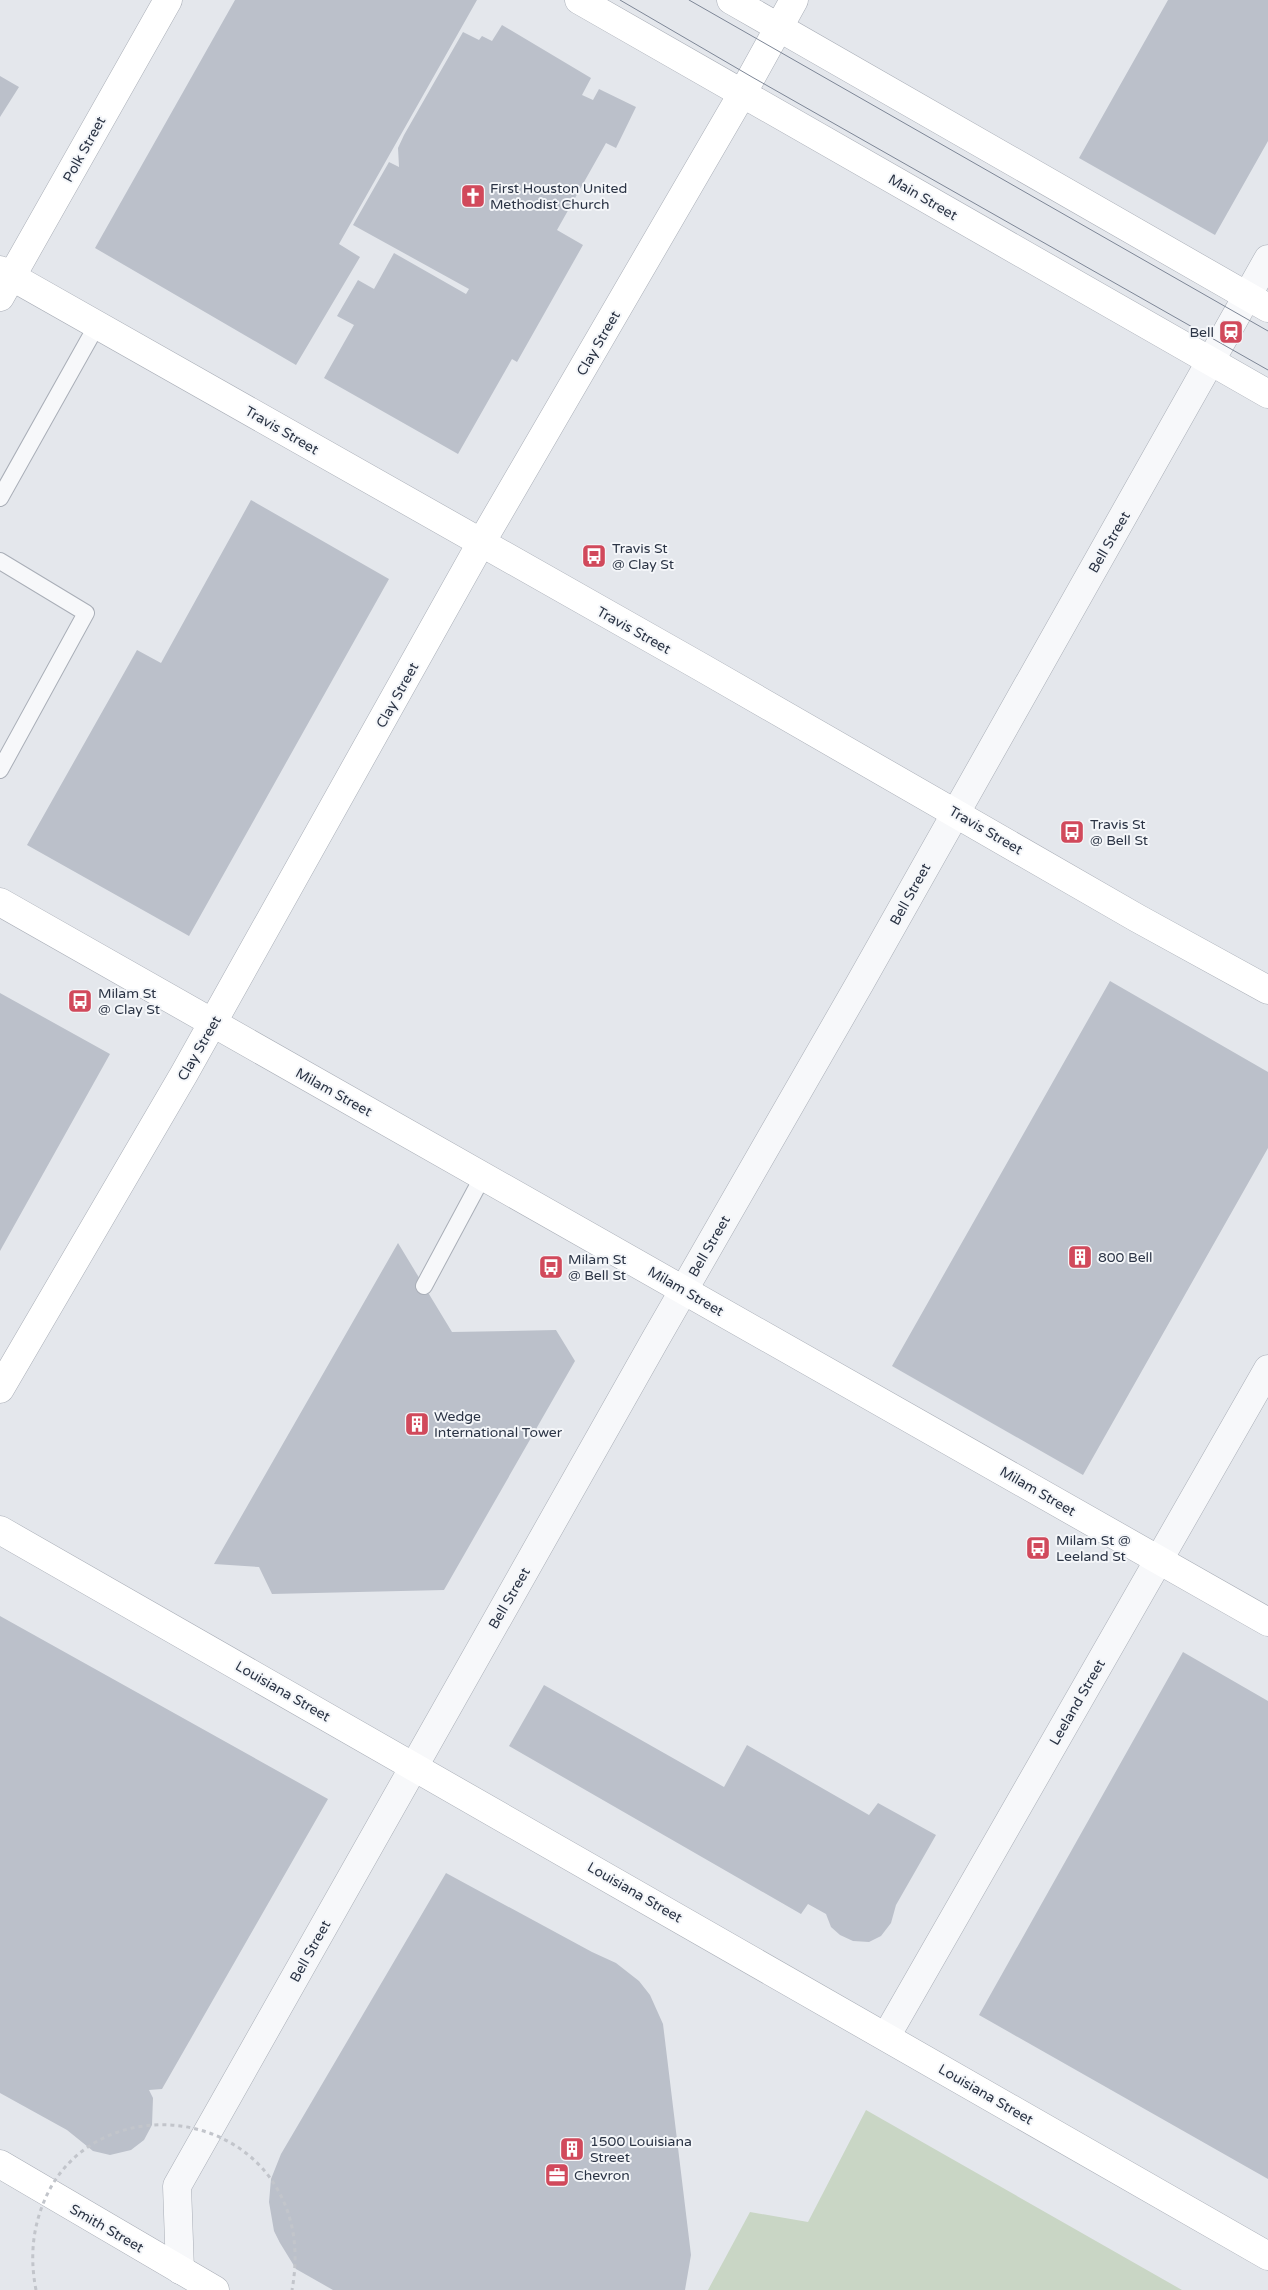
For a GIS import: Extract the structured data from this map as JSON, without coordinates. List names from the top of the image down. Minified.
{"streets":{"main road":["Polk Street","Main Street","Clay Street","Travis Street","Milam Street","Louisiana Street","Smith Street"],"street":["Bell Street","Leeland Street"]},"crossings":[["Polk Street","Travis Street"],["Main Street","Clay Street"],["Main Street","Bell Street"],["Clay Street","Travis Street"],["Clay Street","Milam Street"],["Travis Street","Bell Street"],["Bell Street","Milam Street"],["Bell Street","Louisiana Street"],["Bell Street","Smith Street"],["Milam Street","Leeland Street"],["Louisiana Street","Leeland Street"]],"places":{"church":["First Houston United Methodist Church"],"station":["Bell"],"bus stop":["Travis St @ Clay St","Travis St @ Bell St","Milam St @ Clay St","Milam St @ Bell St","Milam St @ Leeland St"],"building":["800 Bell","Wedge International Tower","1500 Louisiana Street"],"office":["Chevron"]}}
